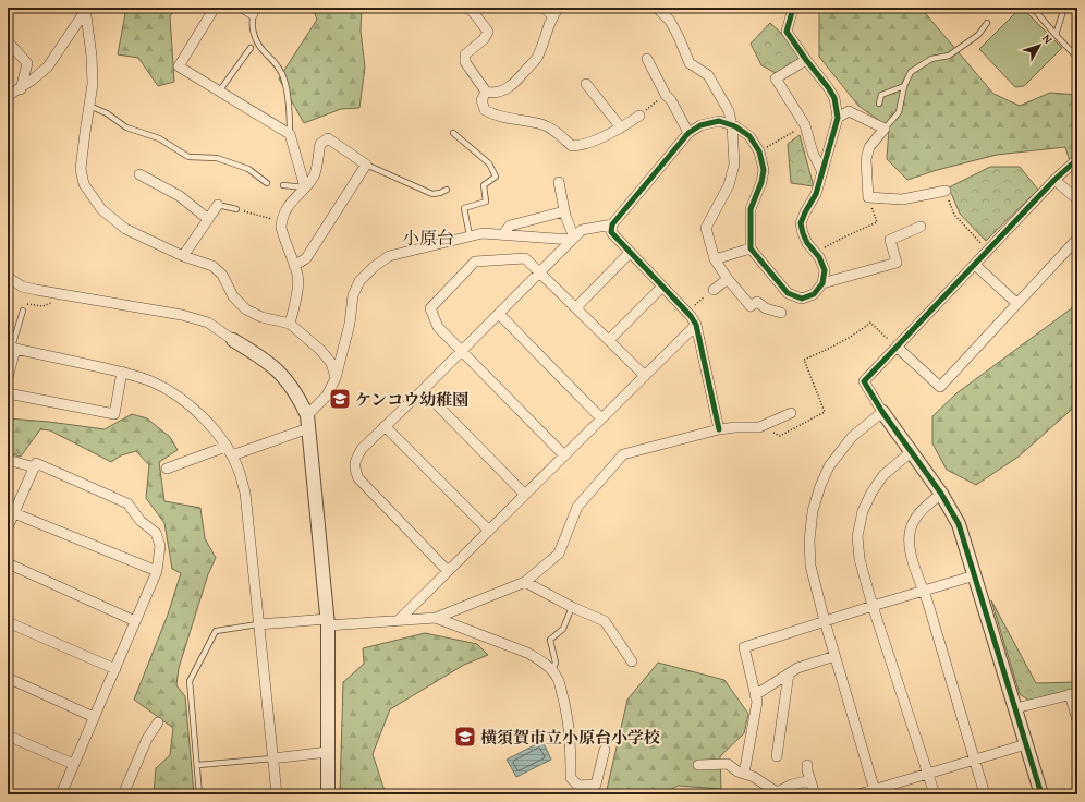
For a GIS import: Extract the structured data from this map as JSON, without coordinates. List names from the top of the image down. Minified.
{"districts":["小原台"],"places":{"school or university":["ケンコウ幼稚園","横須賀市立小原台小学校"]},"north":"top right"}
